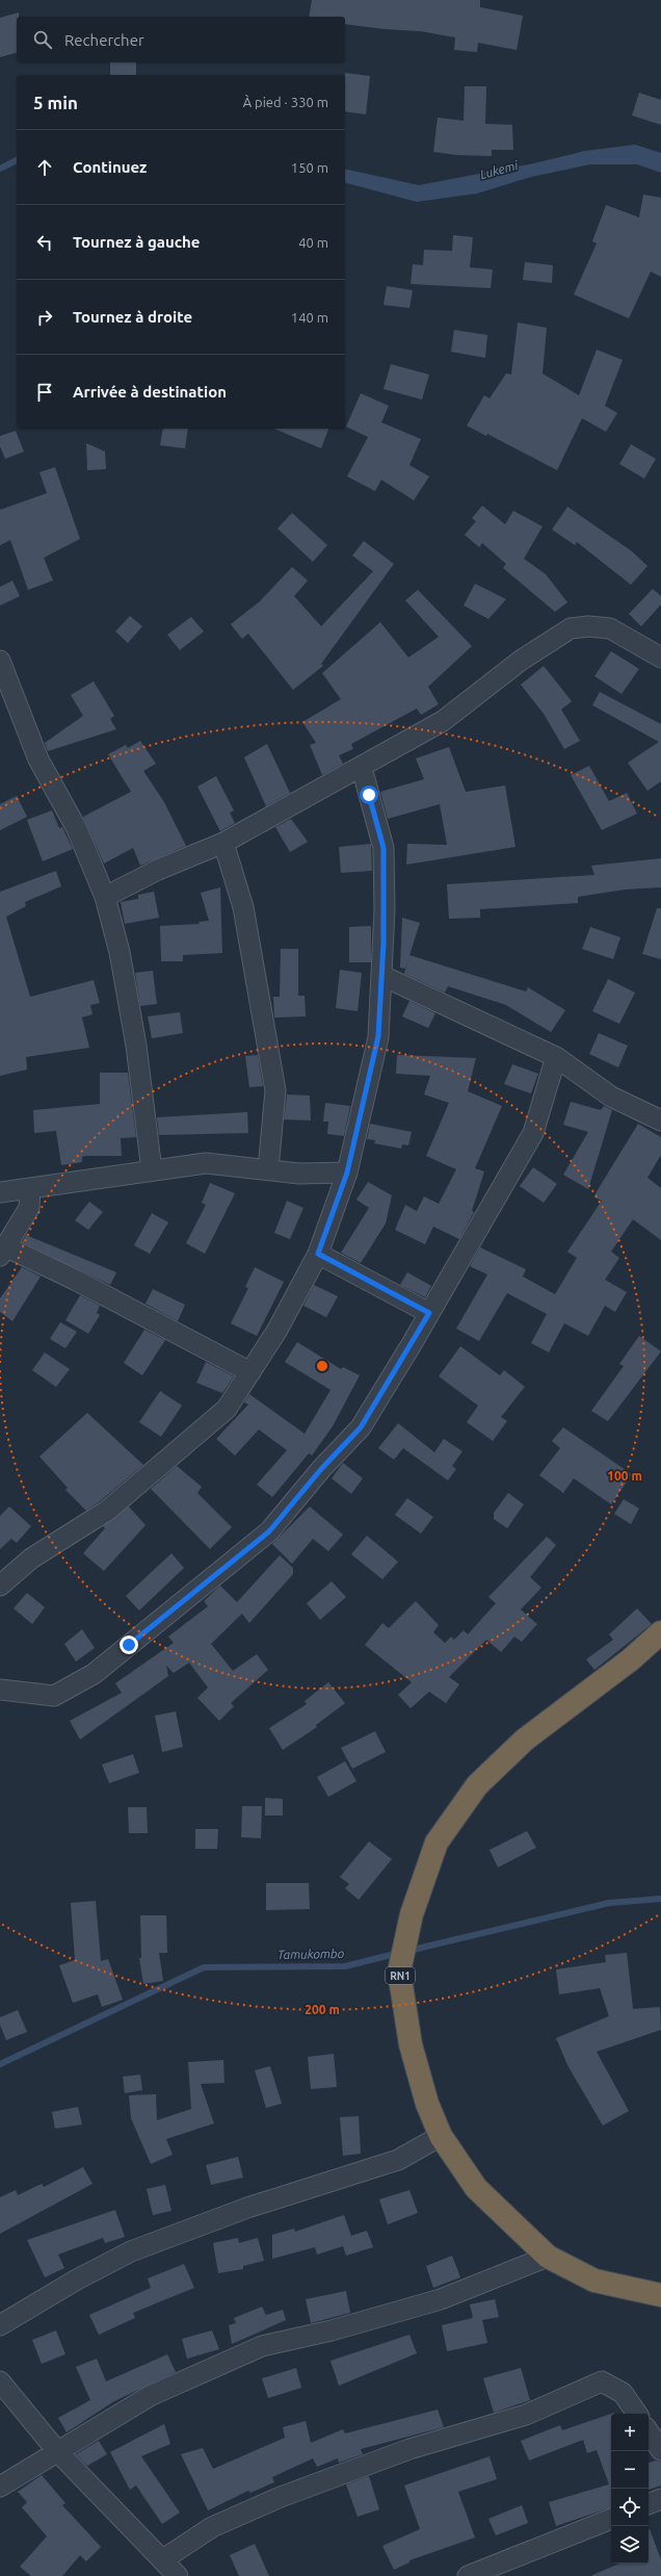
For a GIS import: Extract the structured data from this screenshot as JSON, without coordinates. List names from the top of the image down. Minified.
{"streets":{"highway":["RN1"]},"water":["Lukemi","Tamukombo"],"page":{"search":"Rechercher","heading":["5 min","À pied · 330 m"],"list":[["Continuez","150 m"],["Tournez à gauche","40 m"],["Tournez à droite","140 m"],"Arrivée à destination"],"map_buttons":["+","−"]},"rings":["100 m","200 m"]}
